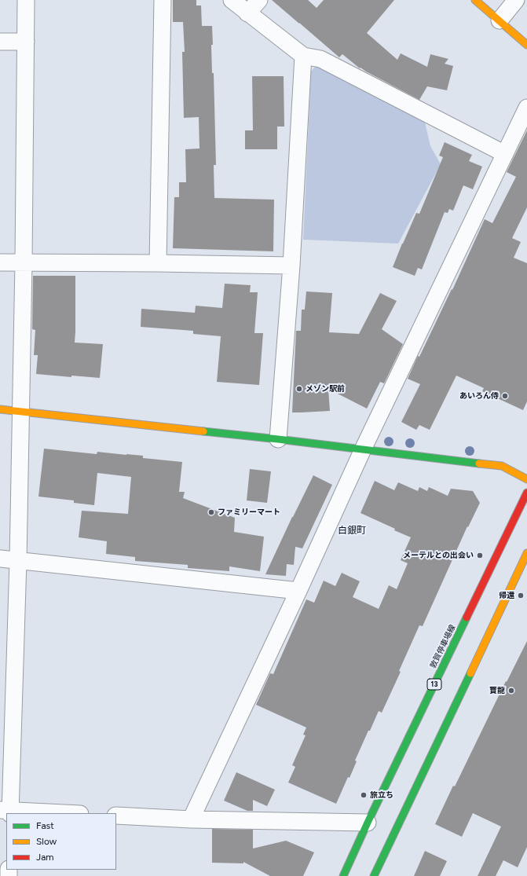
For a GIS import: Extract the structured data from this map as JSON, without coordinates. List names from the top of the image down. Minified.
{"streets":{"main road":["敦賀停車場線","13"]},"districts":["白銀町"],"places":["メゾン駅前","あいろん侍","ファミリーマート","メーテルとの出会い","帰還","寶龍","旅立ち"],"legend":["Fast","Slow","Jam"]}
